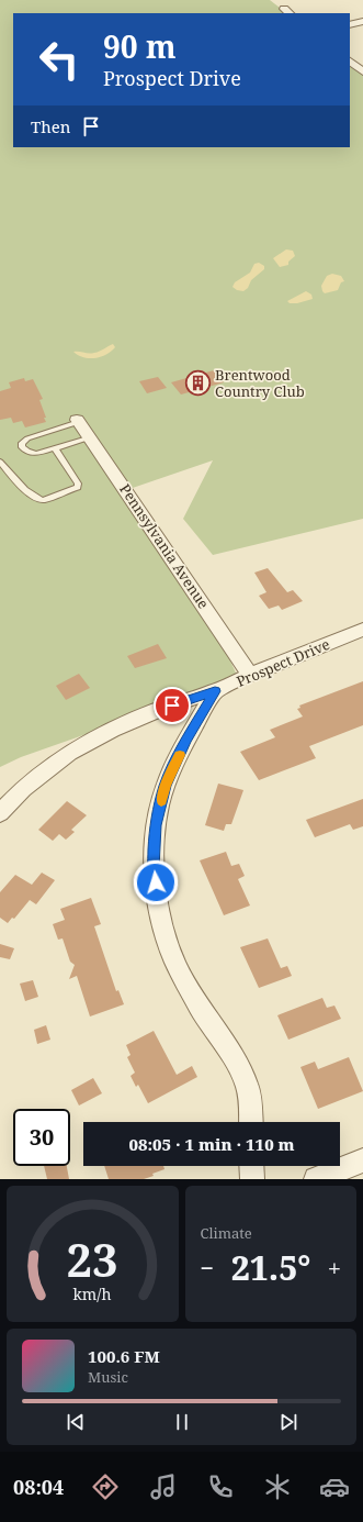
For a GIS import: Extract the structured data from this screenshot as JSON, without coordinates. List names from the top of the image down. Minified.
{"streets":{"street":["Pennsylvania Avenue","Prospect Drive"]},"crossings":[["Pennsylvania Avenue","Prospect Drive"]],"places":{"building":["Brentwood Country Club"]},"page":{"turn":["90 m","Prospect Drive"],"then":"Then","limit":"30","trip":"08:05 · 1 min · 110 m","tile":"Climate","heat":["−","21.5°","+"],"song":["100.6 FM","Music"],"tabs":"08:04","gauge":["23","km/h"]}}
